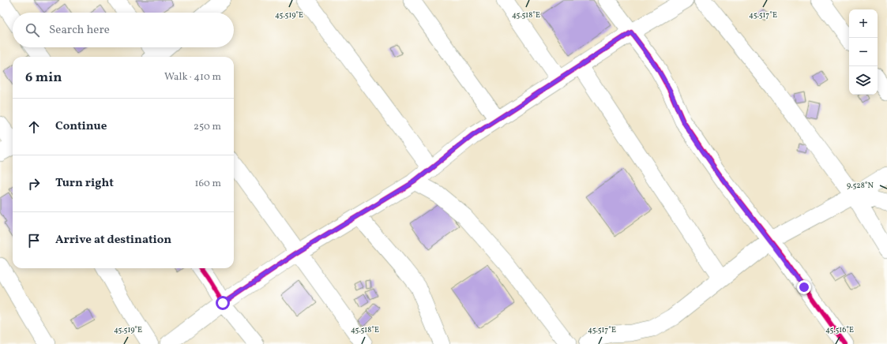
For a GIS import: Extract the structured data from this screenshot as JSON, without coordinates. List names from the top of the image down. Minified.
{"page":{"map_buttons":["+","−"],"search":"Search here","heading":["6 min","Walk · 410 m"],"list":[["Continue","250 m"],["Turn right","160 m"],"Arrive at destination"]},"coordinates":["45.519°E","45.518°E","45.517°E","9.528°N","45.516°E"]}
